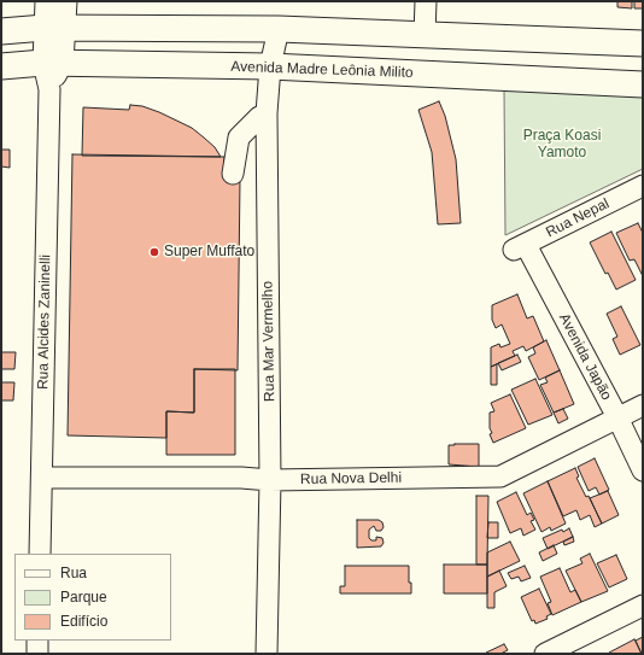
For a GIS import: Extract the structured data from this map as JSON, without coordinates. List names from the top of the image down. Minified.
{"streets":{"main road":["Avenida Madre Leônia Milito"],"street":["Rua Nepal","Rua Alcides Zaninelli","Rua Mar Vermelho","Avenida Japão","Rua Nova Delhi"]},"crossings":[["Avenida Madre Leônia Milito","Rua Alcides Zaninelli"],["Avenida Madre Leônia Milito","Rua Mar Vermelho"],["Rua Nepal","Avenida Japão"],["Rua Alcides Zaninelli","Rua Nova Delhi"],["Rua Mar Vermelho","Rua Nova Delhi"],["Avenida Japão","Rua Nova Delhi"]],"parks":["Praça Koasi Yamoto"],"places":["Super Muffato"],"legend":["Rua","Parque","Edifício"]}
